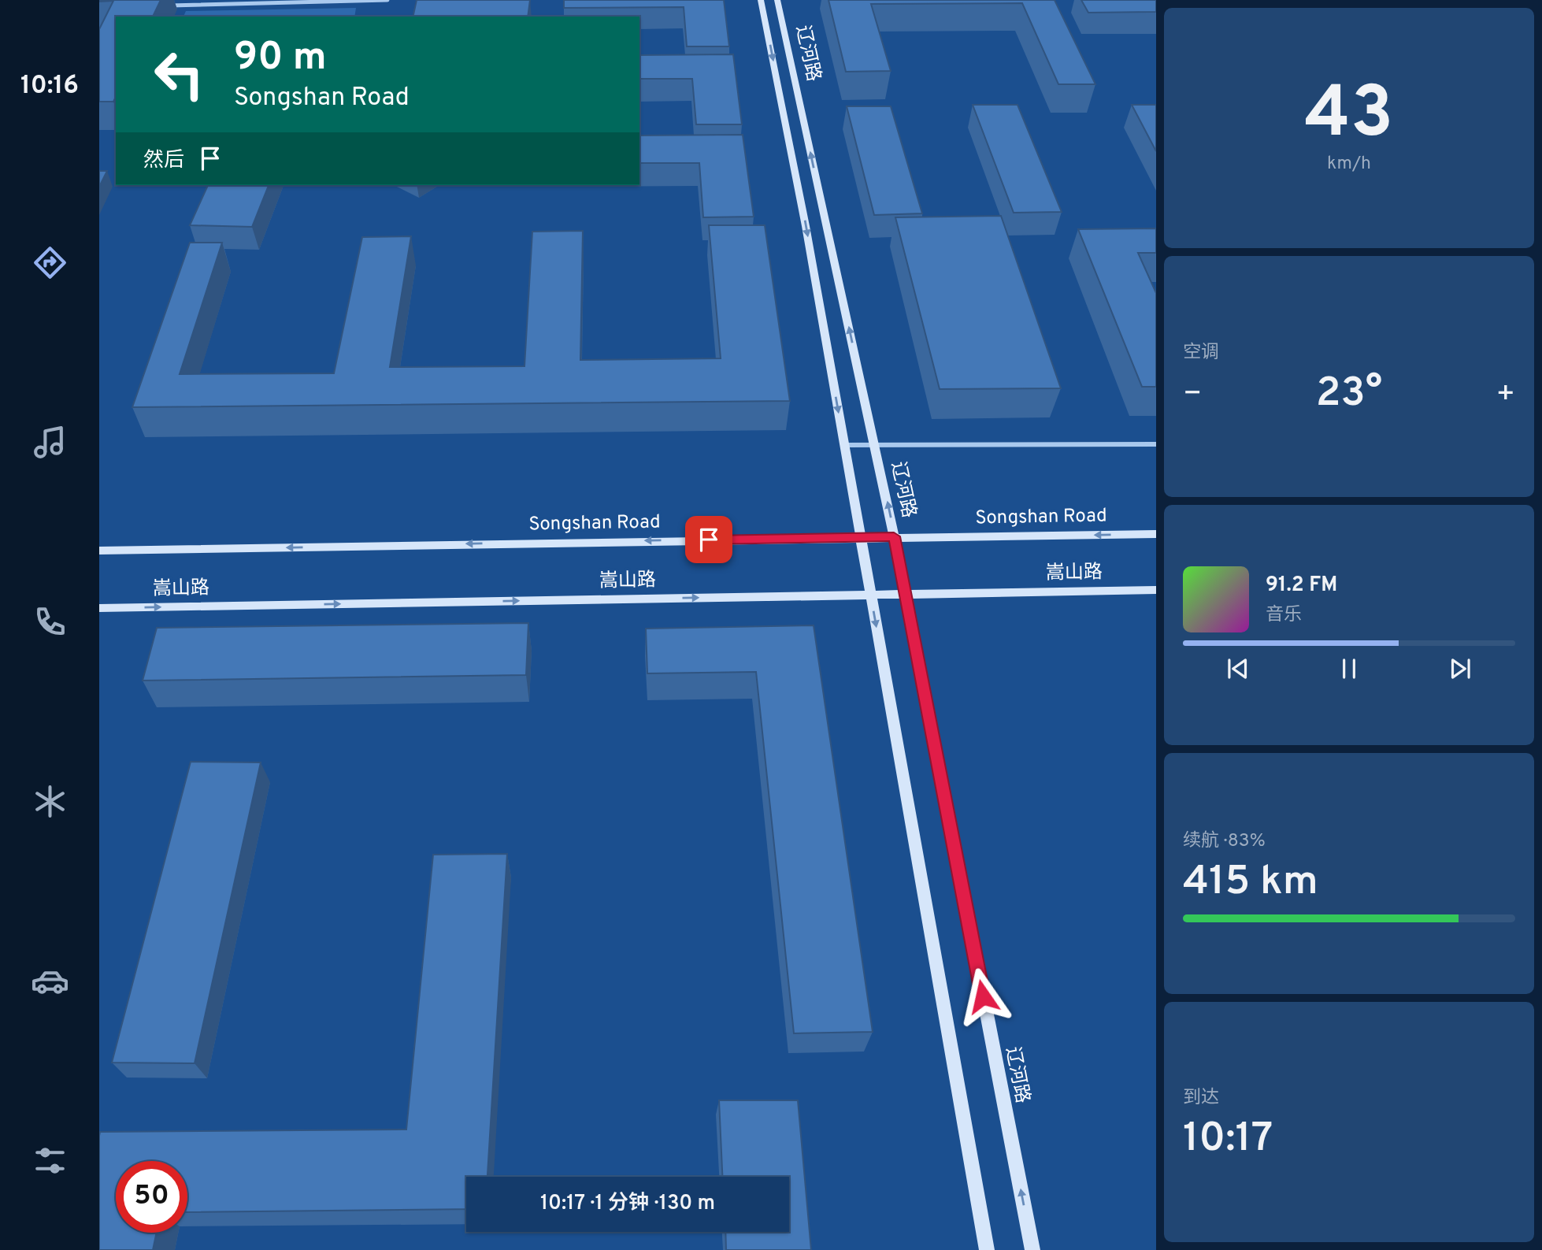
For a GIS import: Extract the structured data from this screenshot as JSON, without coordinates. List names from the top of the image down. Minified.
{"streets":{"main road":["辽河路","Songshan Road","嵩山路"]},"crossings":[["辽河路","Songshan Road"],["辽河路","嵩山路"]],"one_way":["Songshan Road","嵩山路"],"page":{"tabs":"10:16","tile":[["43","km/h"],"空调",["续航 · 83%","415 km"],["到达","10:17"]],"turn":["90 m","Songshan Road"],"then":"然后","heat":["−","23°","+"],"song":["91.2 FM","音乐"],"limit":"50","trip":"10:17 · 1 分钟 · 130 m"}}
